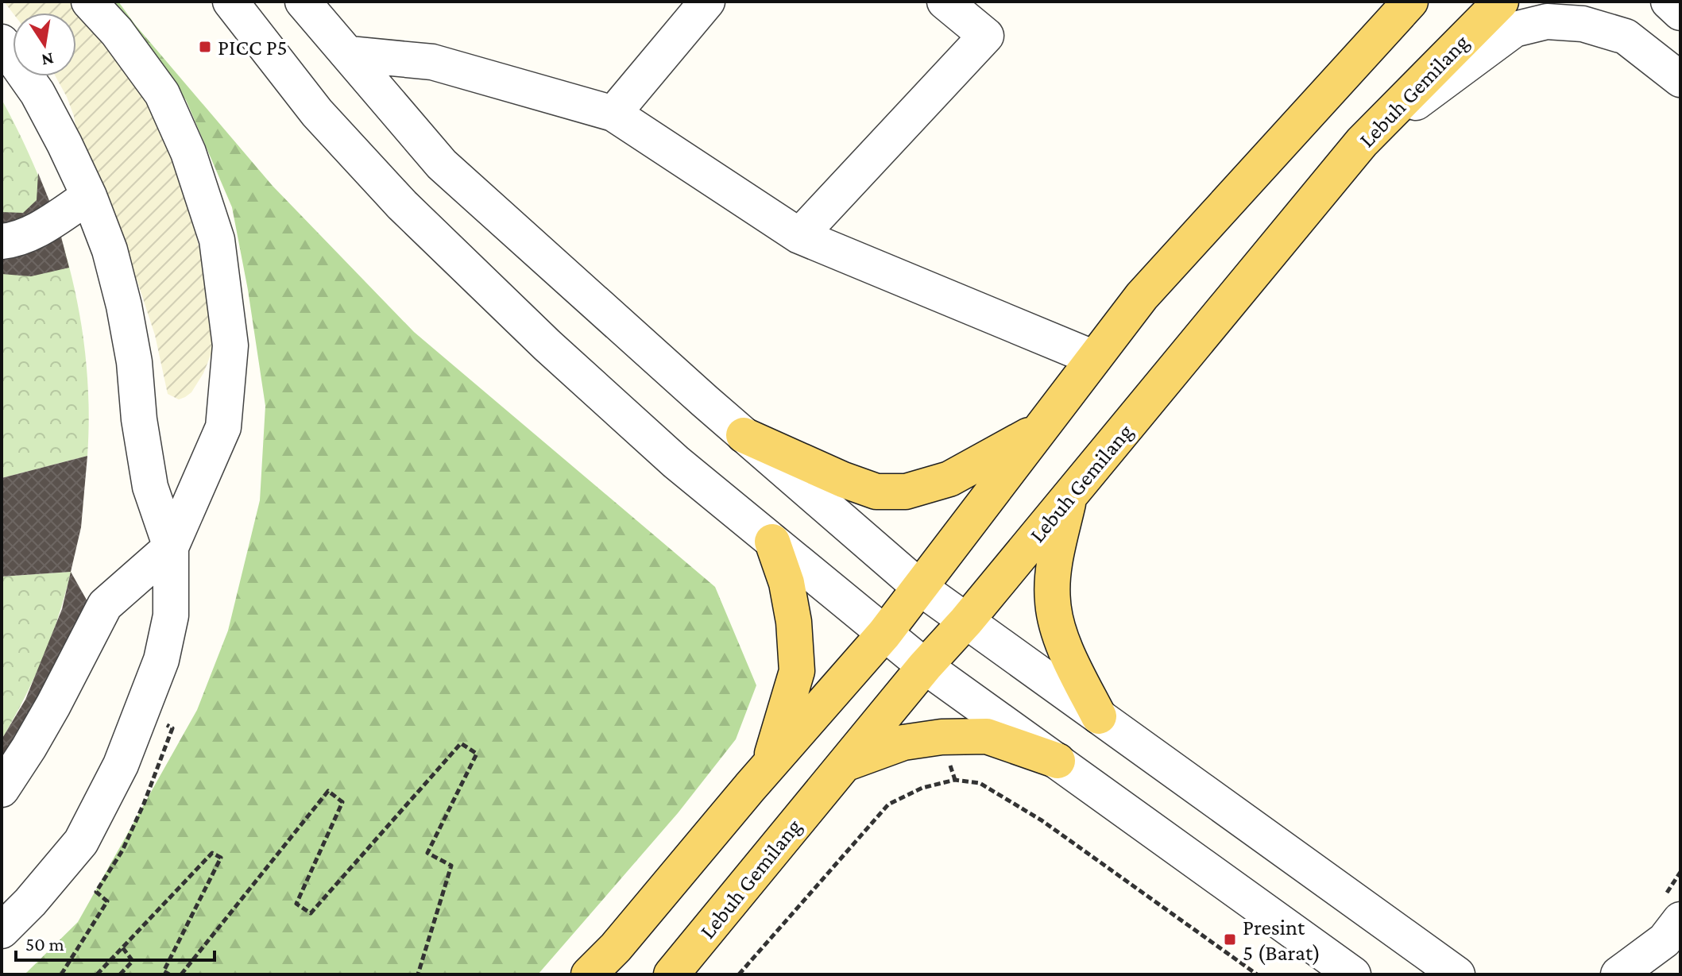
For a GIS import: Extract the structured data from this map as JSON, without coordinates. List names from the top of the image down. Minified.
{"streets":{"main road":["Lebuh Gemilang"]},"places":{"transit":["PICC P5","Presint 5 (Barat)"]},"scale_bar":"50 m","north":"bottom"}
